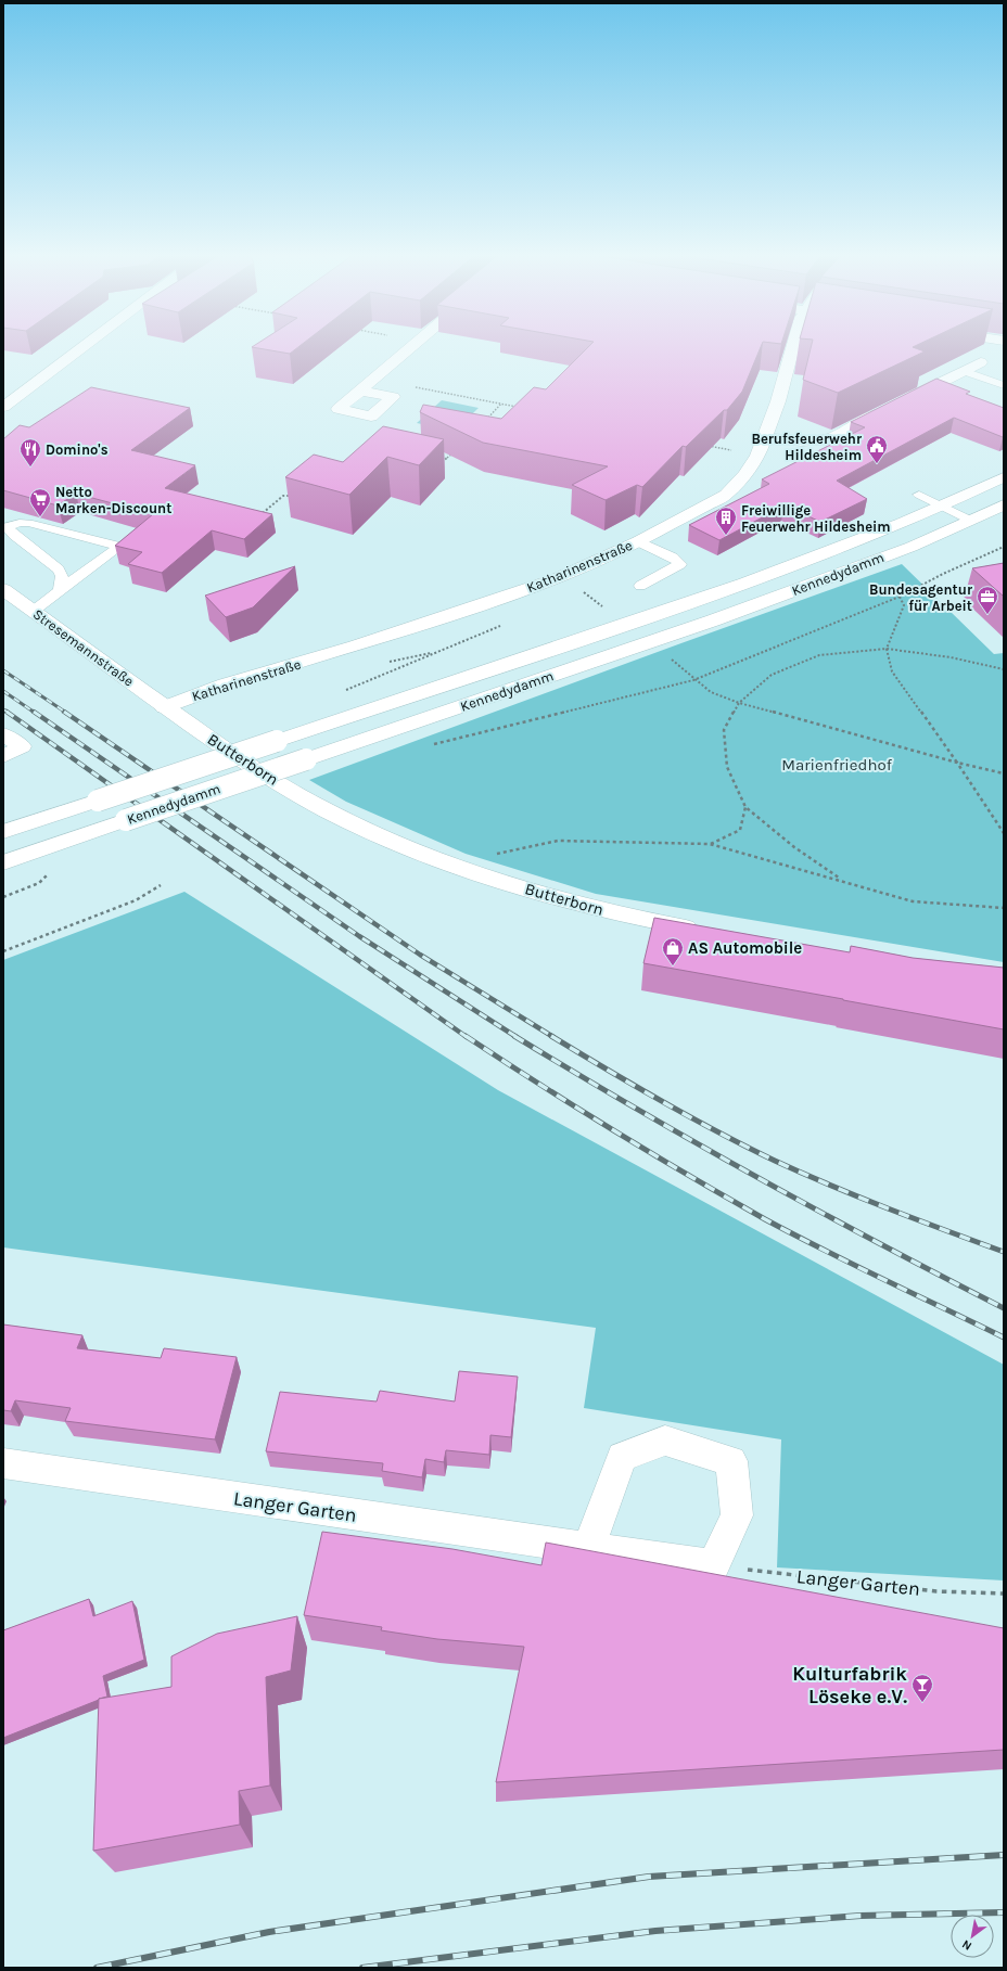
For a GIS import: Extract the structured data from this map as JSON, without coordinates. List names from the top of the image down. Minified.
{"streets":{"street":["Katharinenstraße","Kennedydamm","Stresemannstraße","Butterborn","Langer Garten"]},"crossings":[["Katharinenstraße","Stresemannstraße"],["Katharinenstraße","Butterborn"],["Stresemannstraße","Butterborn"]],"parks":["Marienfriedhof"],"places":{"public building":["Berufsfeuerwehr Hildesheim"],"restaurant":["Domino's"],"supermarket":["Netto Marken-Discount"],"building":["Freiwillige Feuerwehr Hildesheim"],"office":["Bundesagentur für Arbeit"],"shop":["AS Automobile"],"bar":["Kulturfabrik Löseke e.V."]},"north":"bottom left"}
